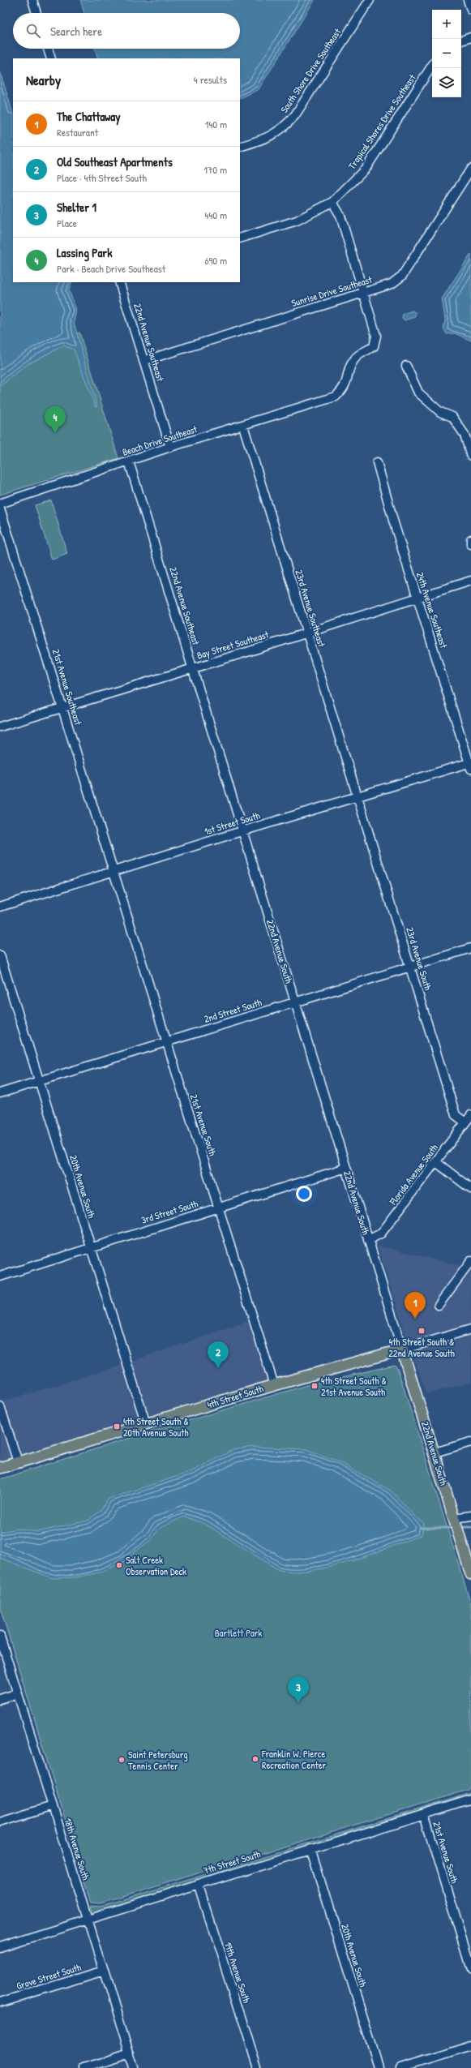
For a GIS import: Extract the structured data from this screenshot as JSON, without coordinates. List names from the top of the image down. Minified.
{"streets":{"main road":["22nd Avenue South","4th Street South"],"street":["South Shore Drive Southeast","Tropical Shores Drive Southeast","Sunrise Drive Southeast","22nd Avenue Southeast","Beach Drive Southeast","23rd Avenue Southeast","24th Avenue Southeast","Bay Street Southeast","21st Avenue Southeast","1st Street South","23rd Avenue South","2nd Street South","21st Avenue South","Florida Avenue South","20th Avenue South","3rd Street South","18th Avenue South","7th Street South","19th Avenue South","Grove Street South"]},"crossings":[["Sunrise Drive Southeast","22nd Avenue Southeast"],["Sunrise Drive Southeast","Beach Drive Southeast"],["22nd Avenue Southeast","Beach Drive Southeast"],["22nd Avenue Southeast","Bay Street Southeast"],["22nd Avenue Southeast","1st Street South"],["22nd Avenue Southeast","22nd Avenue South"],["Beach Drive Southeast","23rd Avenue Southeast"],["23rd Avenue Southeast","Bay Street Southeast"],["23rd Avenue Southeast","1st Street South"],["23rd Avenue Southeast","23rd Avenue South"],["24th Avenue Southeast","Bay Street Southeast"],["24th Avenue Southeast","1st Street South"],["Bay Street Southeast","21st Avenue Southeast"],["21st Avenue Southeast","1st Street South"],["21st Avenue Southeast","21st Avenue South"],["1st Street South","22nd Avenue South"],["1st Street South","23rd Avenue South"],["1st Street South","21st Avenue South"],["22nd Avenue South","2nd Street South"],["22nd Avenue South","Florida Avenue South"],["22nd Avenue South","3rd Street South"],["22nd Avenue South","4th Street South"],["23rd Avenue South","2nd Street South"],["23rd Avenue South","Florida Avenue South"],["2nd Street South","21st Avenue South"],["2nd Street South","20th Avenue South"],["21st Avenue South","3rd Street South"],["21st Avenue South","4th Street South"],["21st Avenue South","7th Street South"],["20th Avenue South","3rd Street South"],["20th Avenue South","4th Street South"],["20th Avenue South","7th Street South"],["18th Avenue South","7th Street South"],["18th Avenue South","Grove Street South"],["7th Street South","19th Avenue South"]],"parks":["Bartlett Park"],"places":{"transit":["4th Street South & 22nd Avenue South","4th Street South & 21st Avenue South","4th Street South & 20th Avenue South"],"other":["Salt Creek Observation Deck","Franklin W. Pierce Recreation Center","Saint Petersburg Tennis Center"]},"page":{"map_buttons":["+","−"],"search":"Search here","heading":["Nearby","4 results"],"list":[{"mark":"1","name":"The Chattaway","note":"Restaurant","value":"140 m"},{"mark":"2","name":"Old Southeast Apartments","note":"Place · 4th Street South","value":"170 m"},{"mark":"3","name":"Shelter 1","note":"Place","value":"440 m"},{"mark":"4","name":"Lassing Park","note":"Park · Beach Drive Southeast","value":"690 m"}],"pins":["4","1","2","3"]}}
